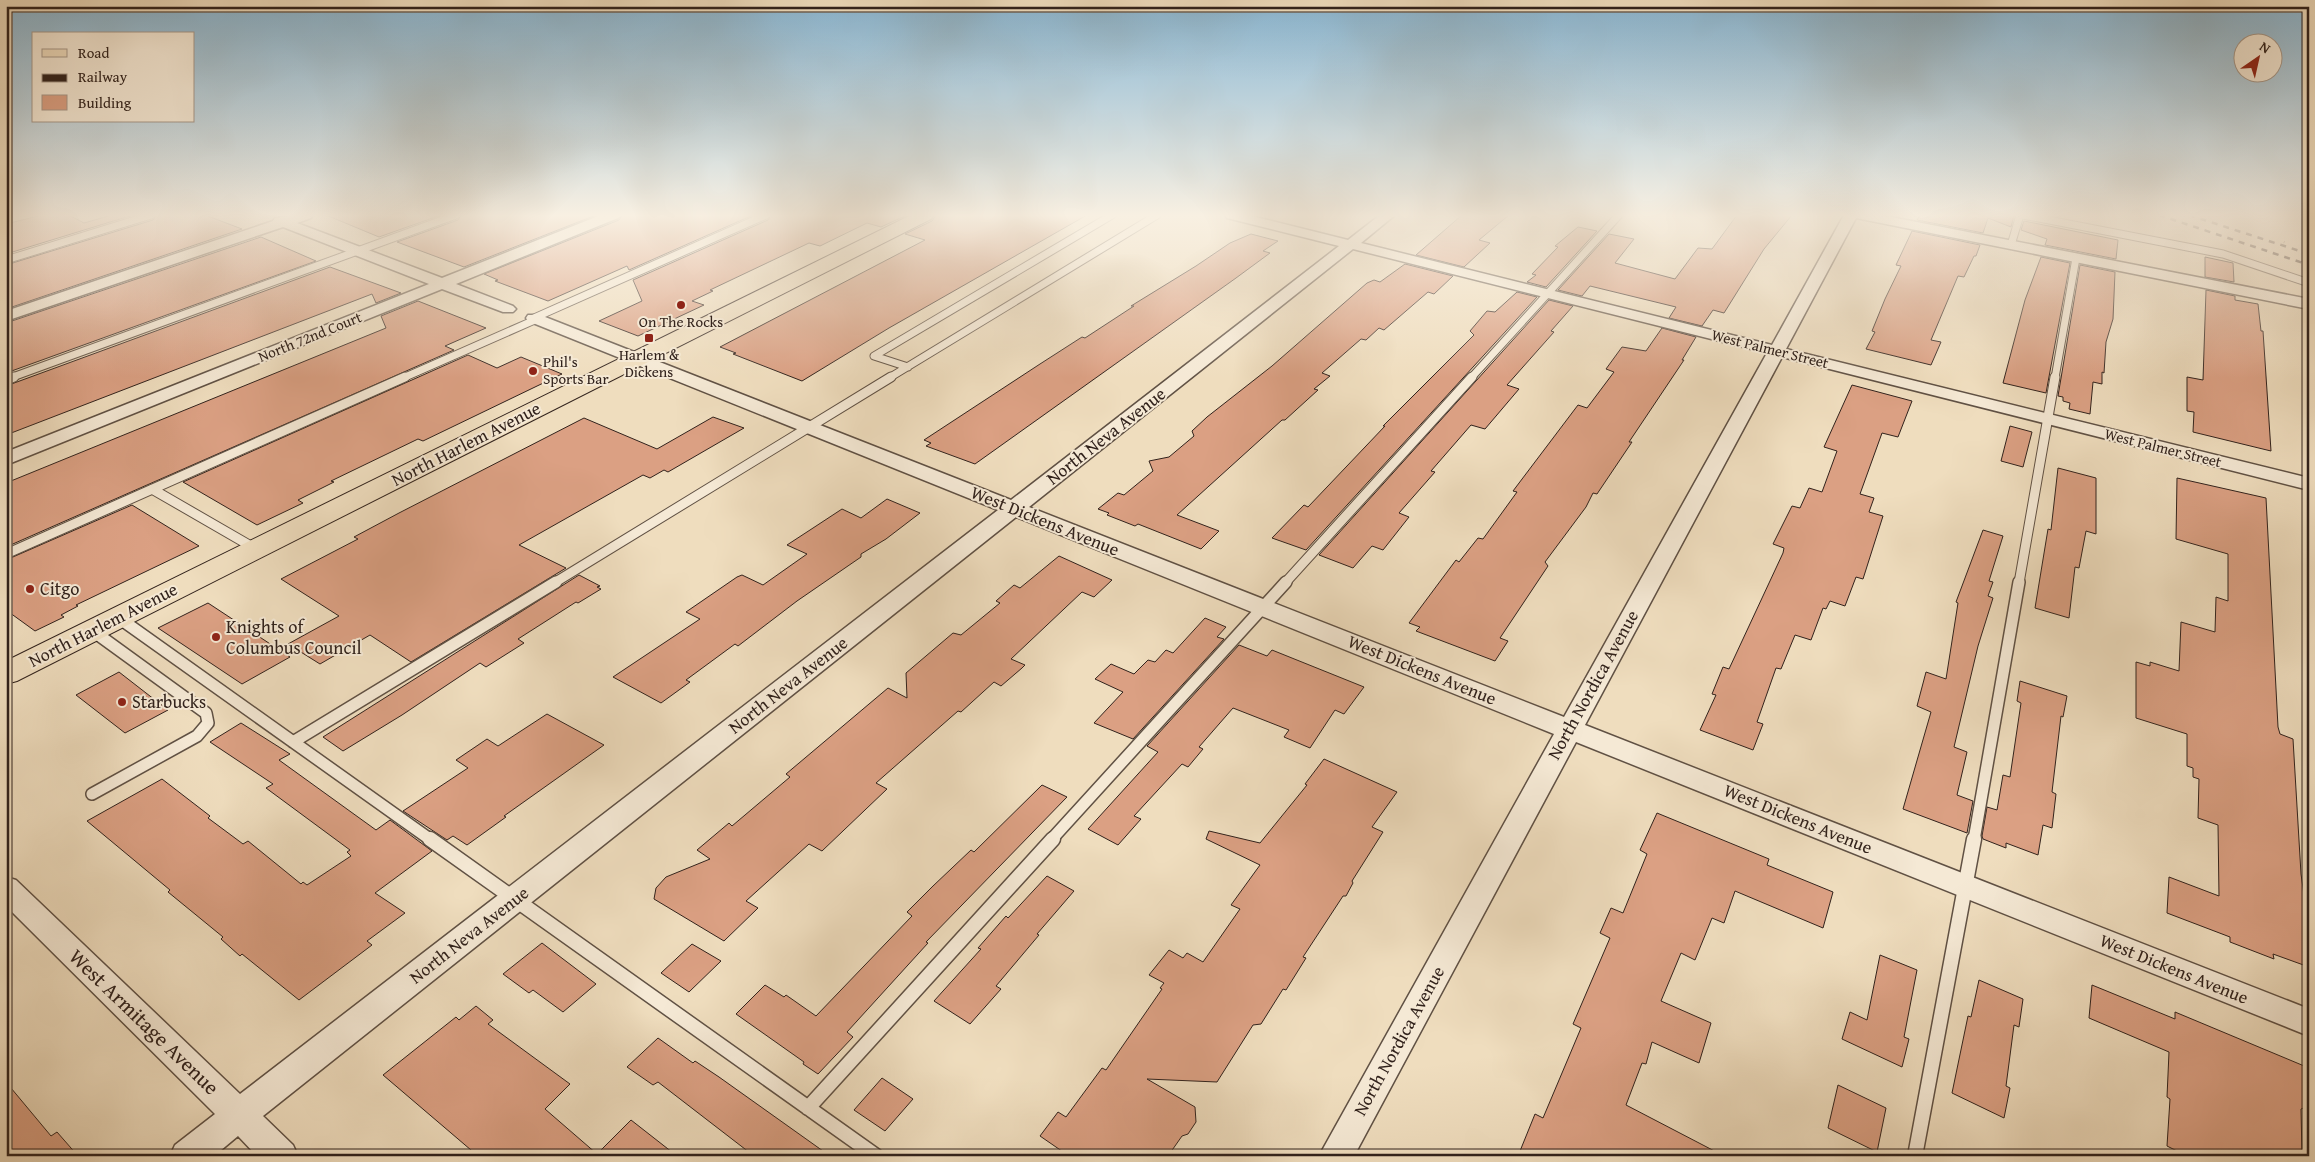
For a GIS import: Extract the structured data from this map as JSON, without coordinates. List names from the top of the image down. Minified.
{"streets":{"main road":["North Harlem Avenue"],"street":["North 72nd Court","West Palmer Street","North Neva Avenue","West Dickens Avenue","North Nordica Avenue","West Armitage Avenue"]},"crossings":[["West Palmer Street","North Nordica Avenue"],["North Neva Avenue","West Dickens Avenue"],["North Neva Avenue","West Armitage Avenue"],["North Harlem Avenue","West Dickens Avenue"],["West Dickens Avenue","North Nordica Avenue"]],"places":{"other":["On The Rocks","Phil's Sports Bar","Citgo","Knights of Columbus Council","Starbucks"],"transit":["Harlem & Dickens"]},"legend":["Road","Railway","Building"],"north":"top right"}
